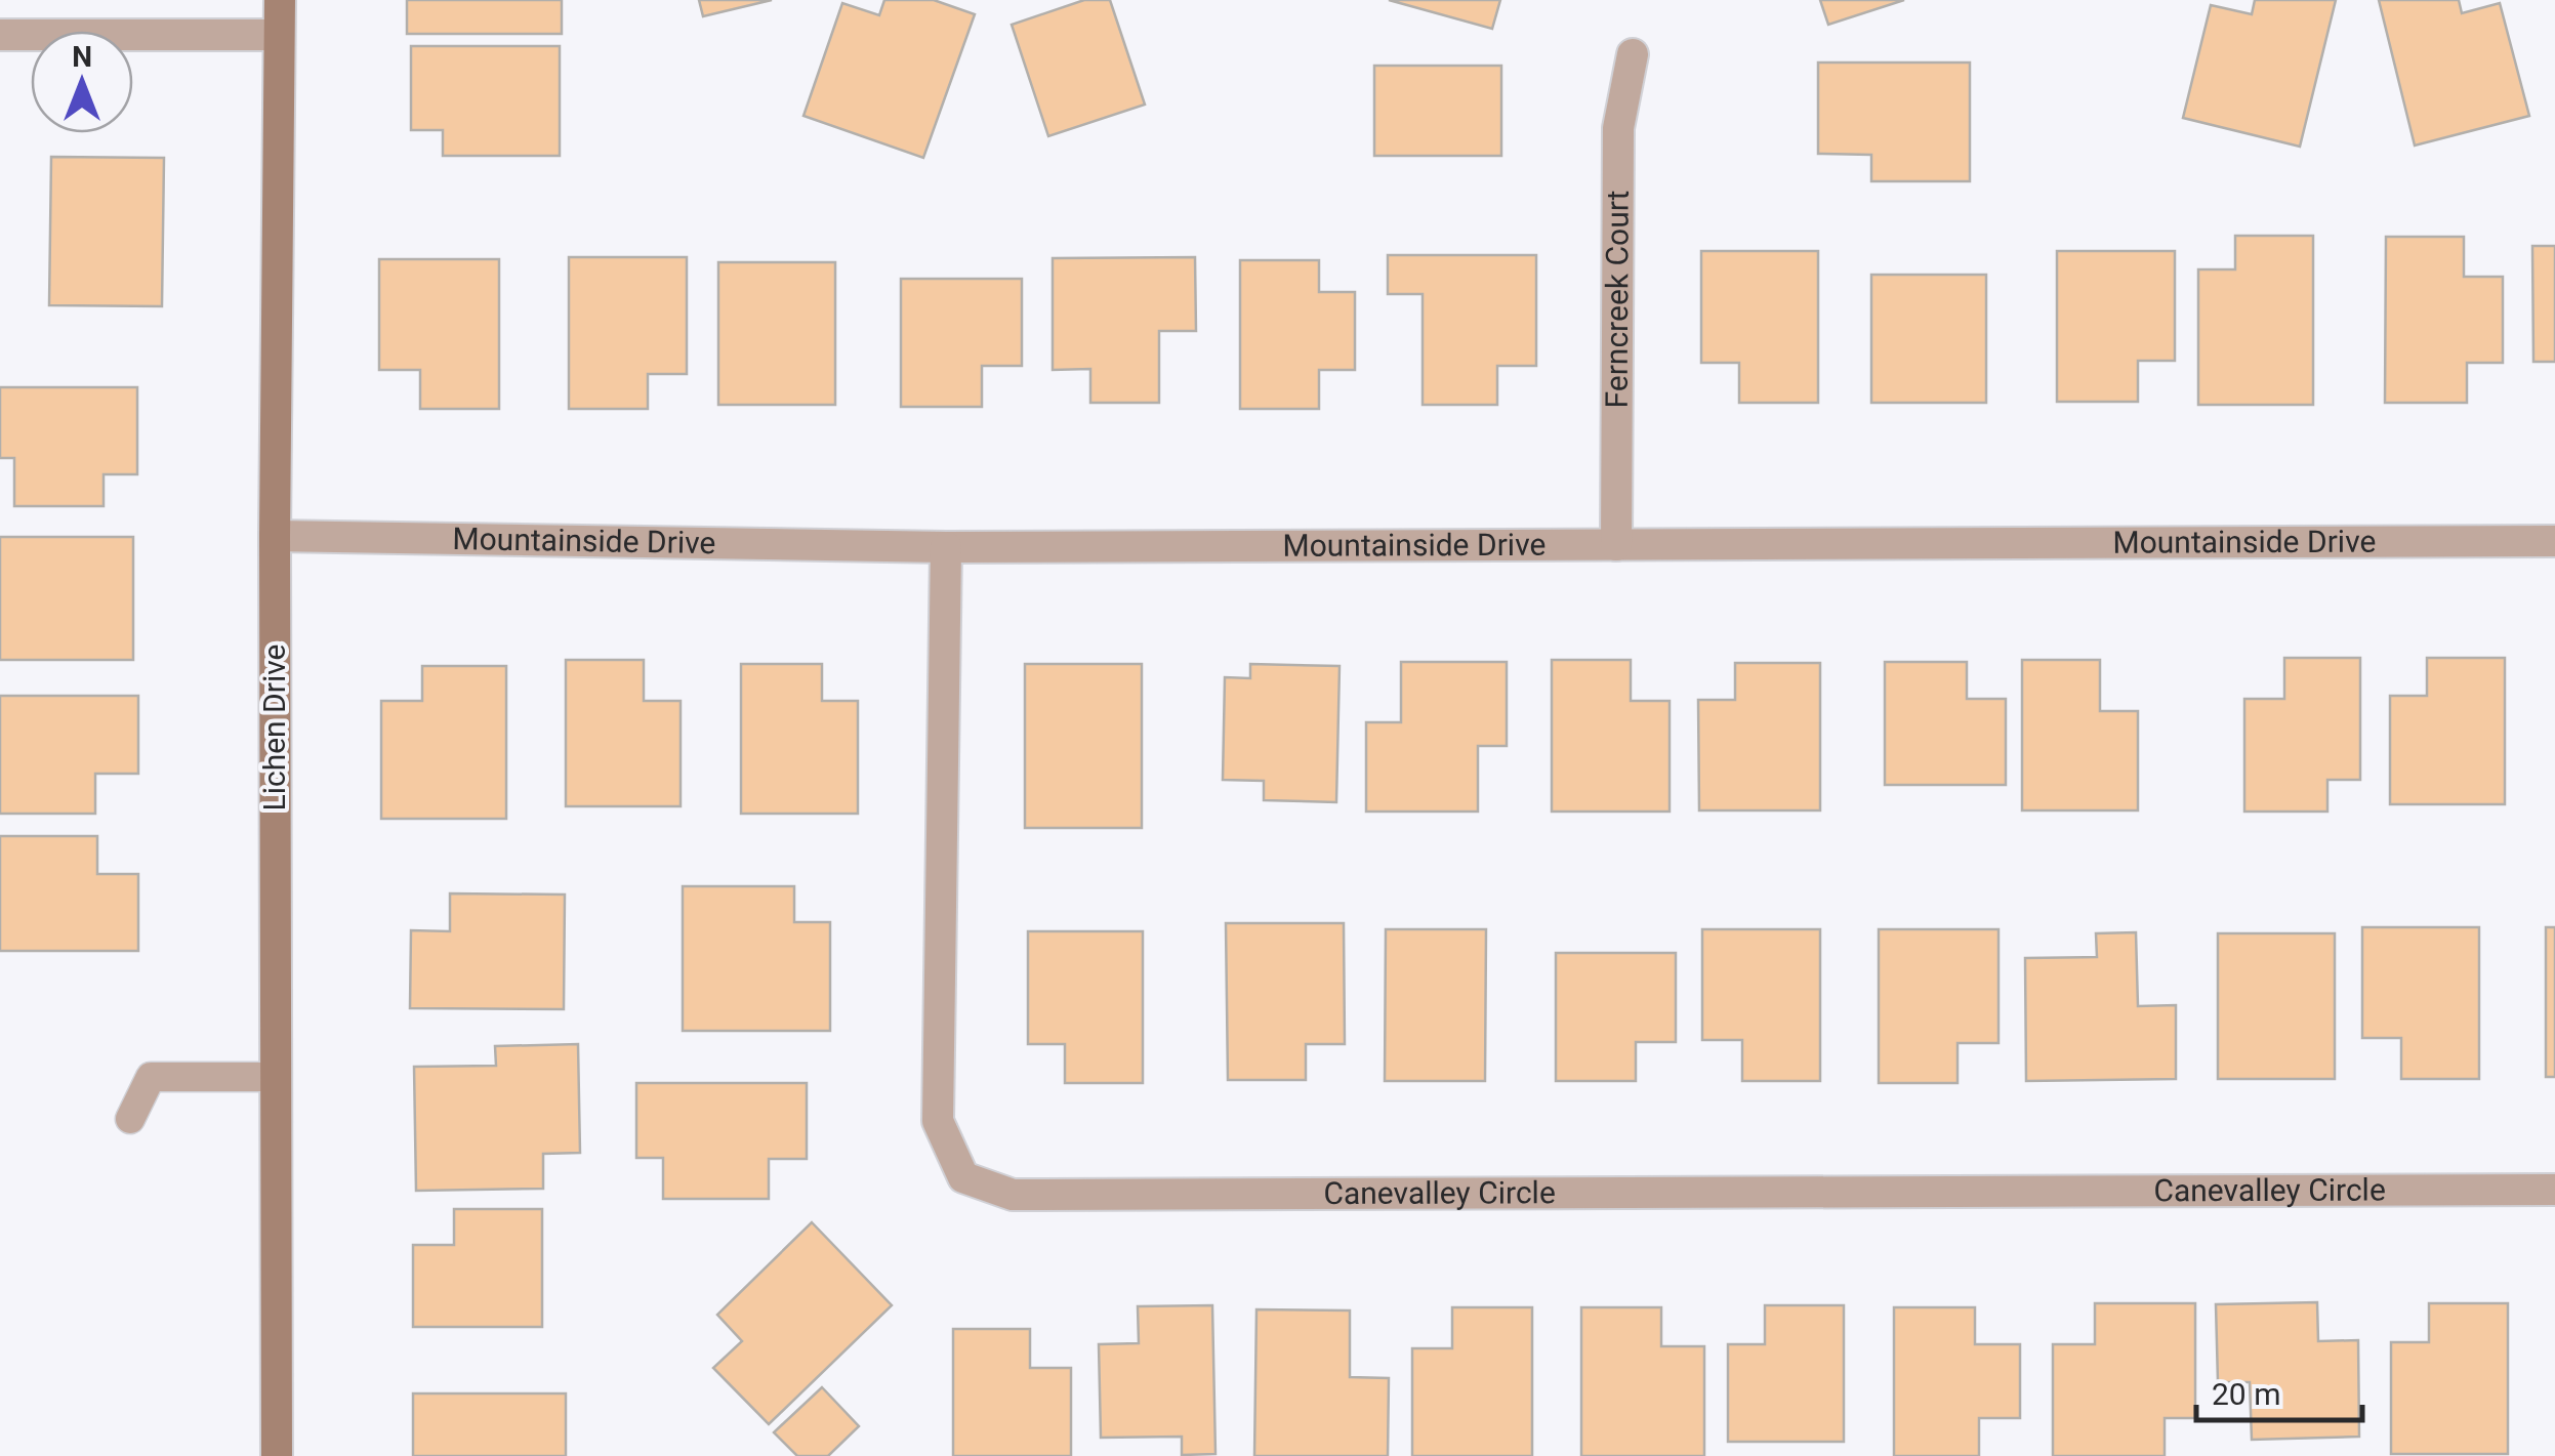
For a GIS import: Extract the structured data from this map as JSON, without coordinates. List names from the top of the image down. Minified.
{"streets":{"street":["Ferncreek Court","Mountainside Drive","Lichen Drive","Canevalley Circle"]},"crossings":[["Ferncreek Court","Mountainside Drive"],["Mountainside Drive","Lichen Drive"],["Mountainside Drive","Canevalley Circle"]],"scale_bar":"20 m","north":"top"}
